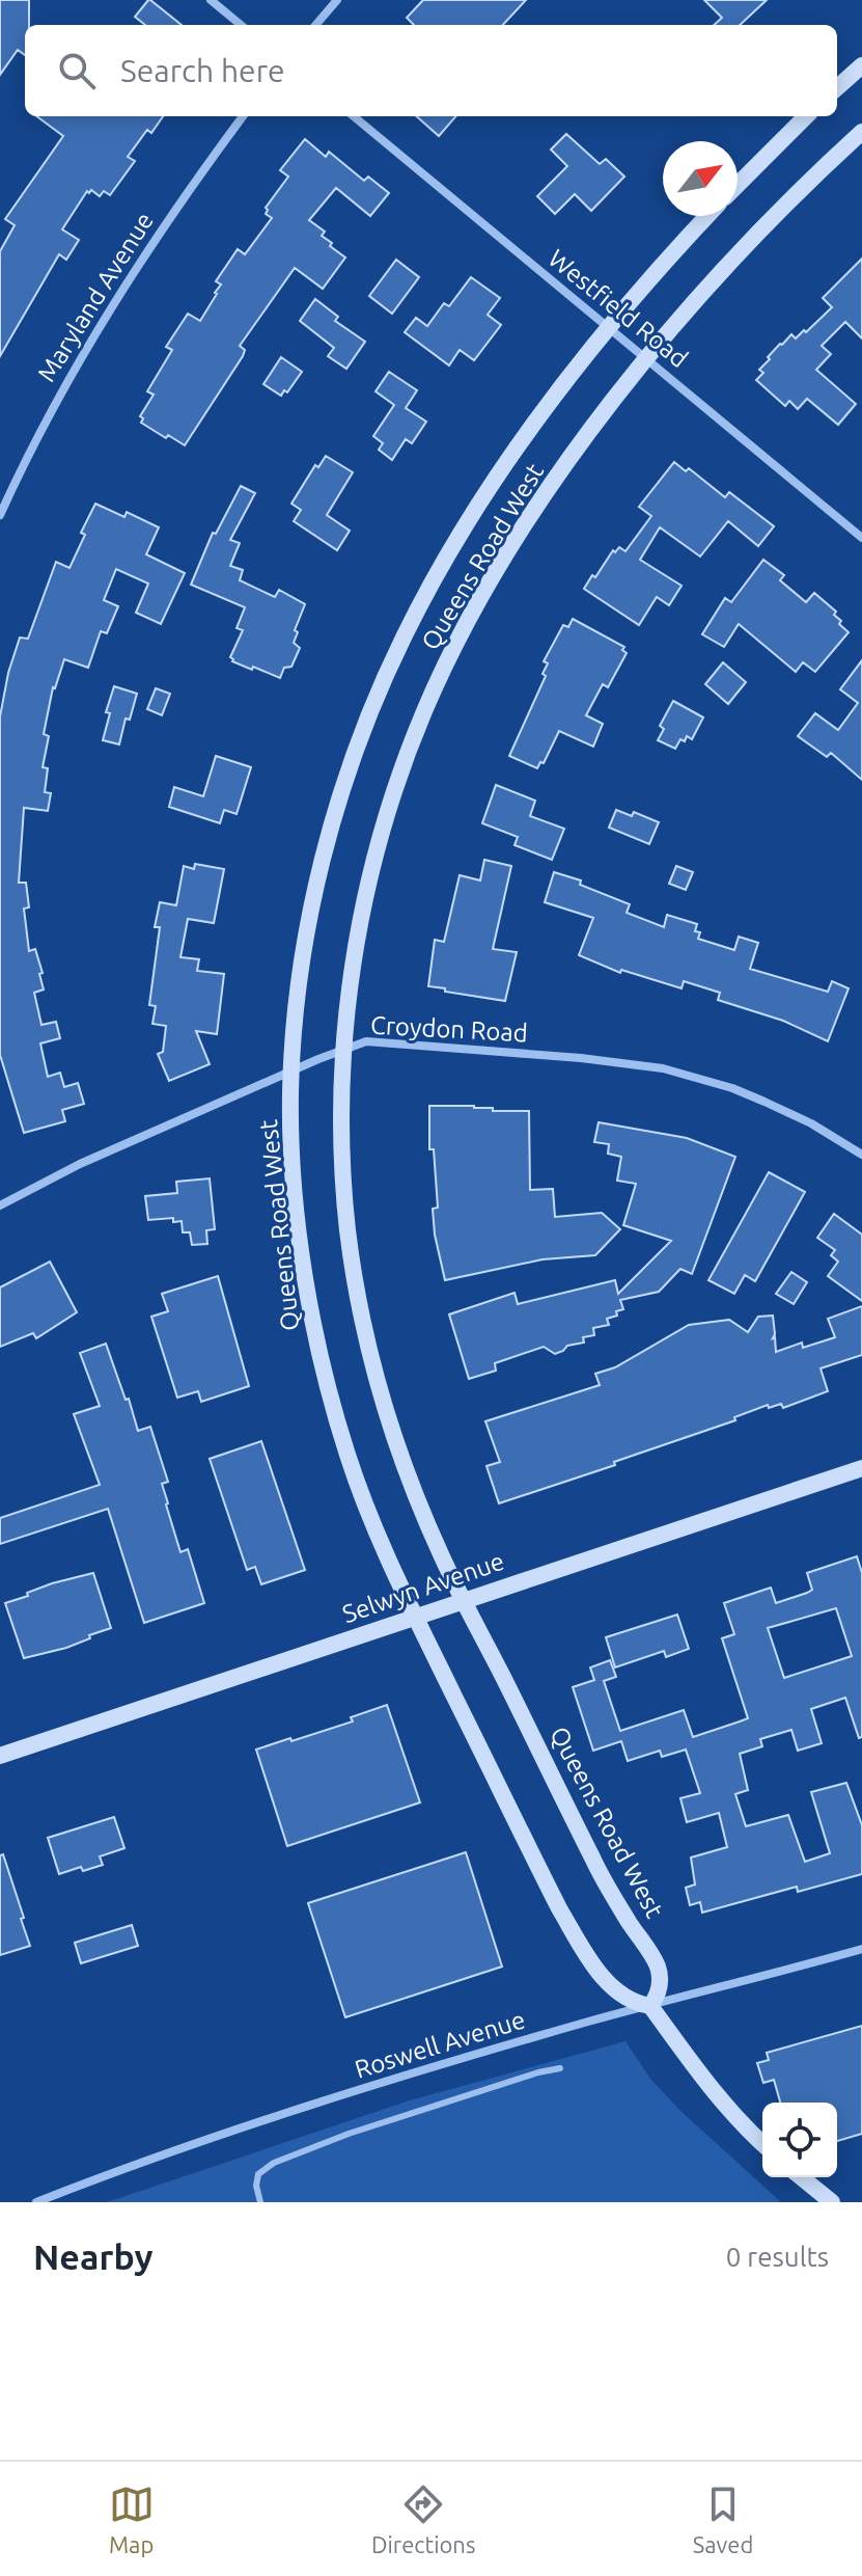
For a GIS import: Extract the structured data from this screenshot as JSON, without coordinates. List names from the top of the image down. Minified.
{"streets":{"street":["Maryland Avenue","Westfield Road","Queens Road West","Croydon Road","Selwyn Avenue","Roswell Avenue"]},"crossings":[["Westfield Road","Queens Road West"],["Queens Road West","Croydon Road"],["Queens Road West","Selwyn Avenue"],["Queens Road West","Roswell Avenue"]],"north":"top right","page":{"search":"Search here","heading":["Nearby","0 results"],"nav":["Map","Directions","Saved"]}}
